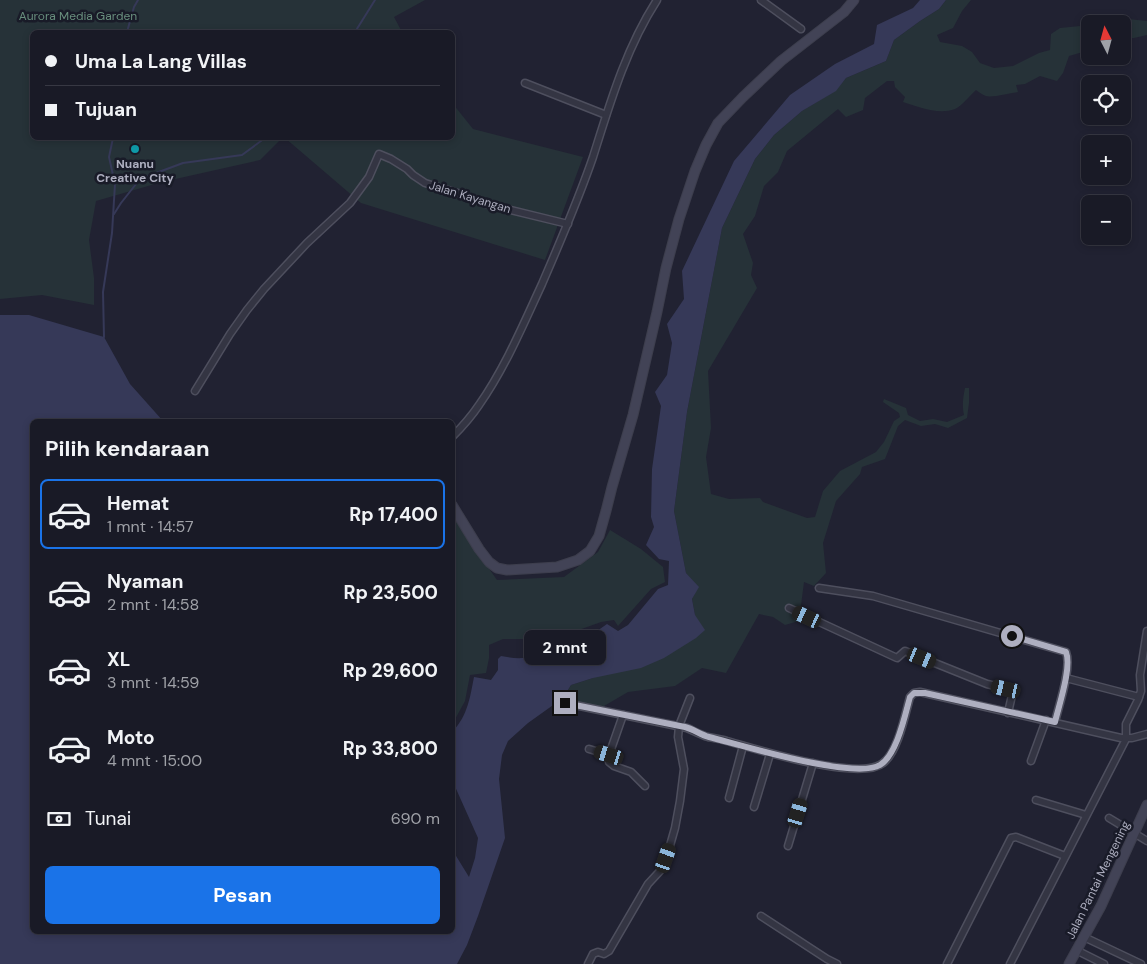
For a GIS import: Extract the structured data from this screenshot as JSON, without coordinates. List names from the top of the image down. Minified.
{"streets":{"street":["Jalan Kayangan","Jalan Pantai Mengening"]},"parks":["Aurora Media Garden"],"places":["Nuanu Creative City"],"north":"top","page":{"map_buttons":["+","−"],"banner":["Uma La Lang Villas","Tujuan"],"heading":"Pilih kendaraan","list":[{"name":"Hemat","note":"1 mnt · 14:57","value":"Rp 17,400"},{"name":"Nyaman","note":"2 mnt · 14:58","value":"Rp 23,500"},{"name":"XL","note":"3 mnt · 14:59","value":"Rp 29,600"},{"name":"Moto","note":"4 mnt · 15:00","value":"Rp 33,800"}],"bubble":"2 mnt","pay":["Tunai","690 m"],"buttons":"Pesan"}}
